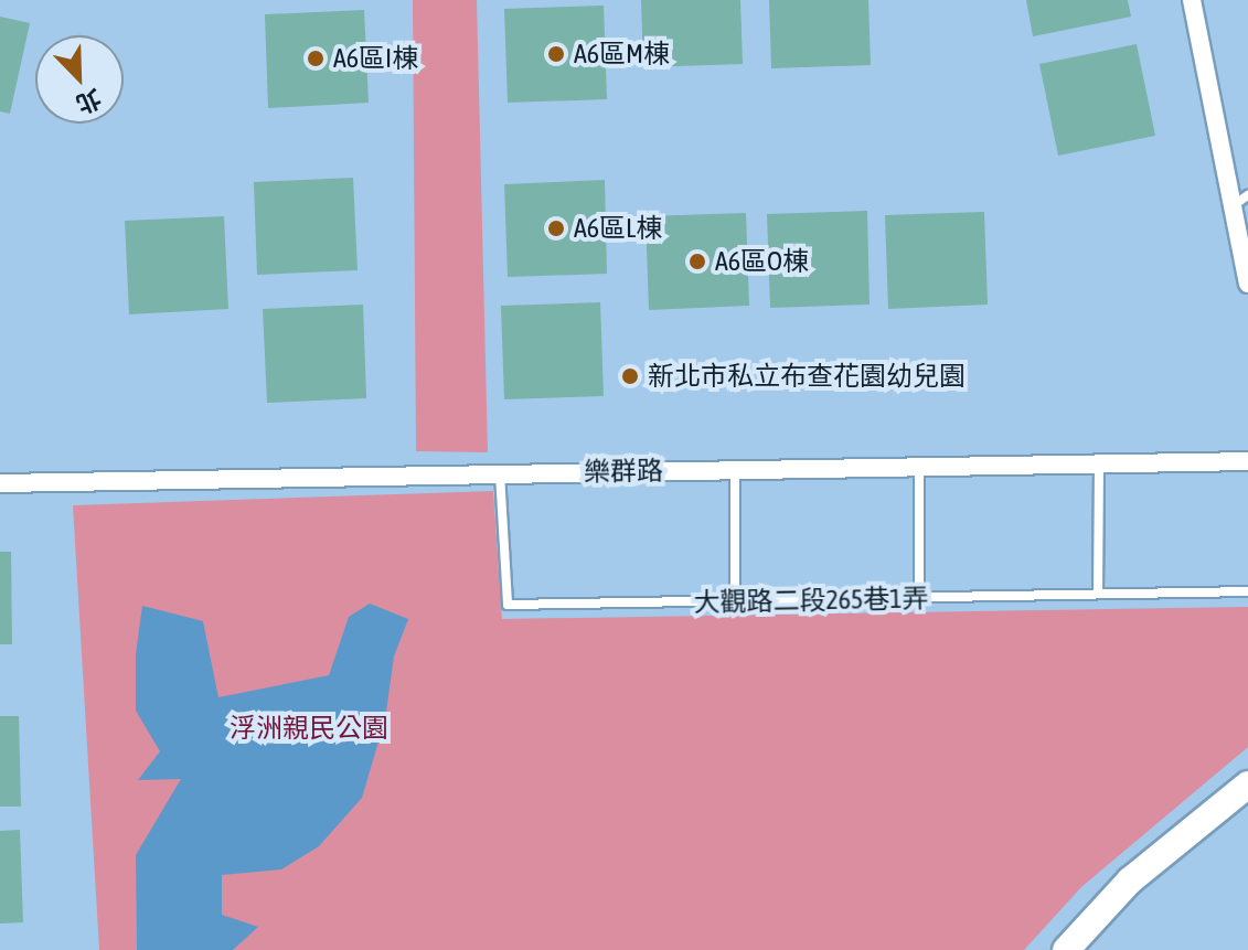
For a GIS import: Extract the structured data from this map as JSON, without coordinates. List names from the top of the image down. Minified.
{"streets":{"street":["樂群路"],"lane":["大觀路二段265巷1弄"]},"crossings":[["樂群路","大觀路二段265巷1弄"]],"parks":["浮洲親民公園"],"places":["A6區M棟","A6區I棟","A6區L棟","A6區O棟","新北市私立布查花園幼兒園"],"north":"bottom right"}
